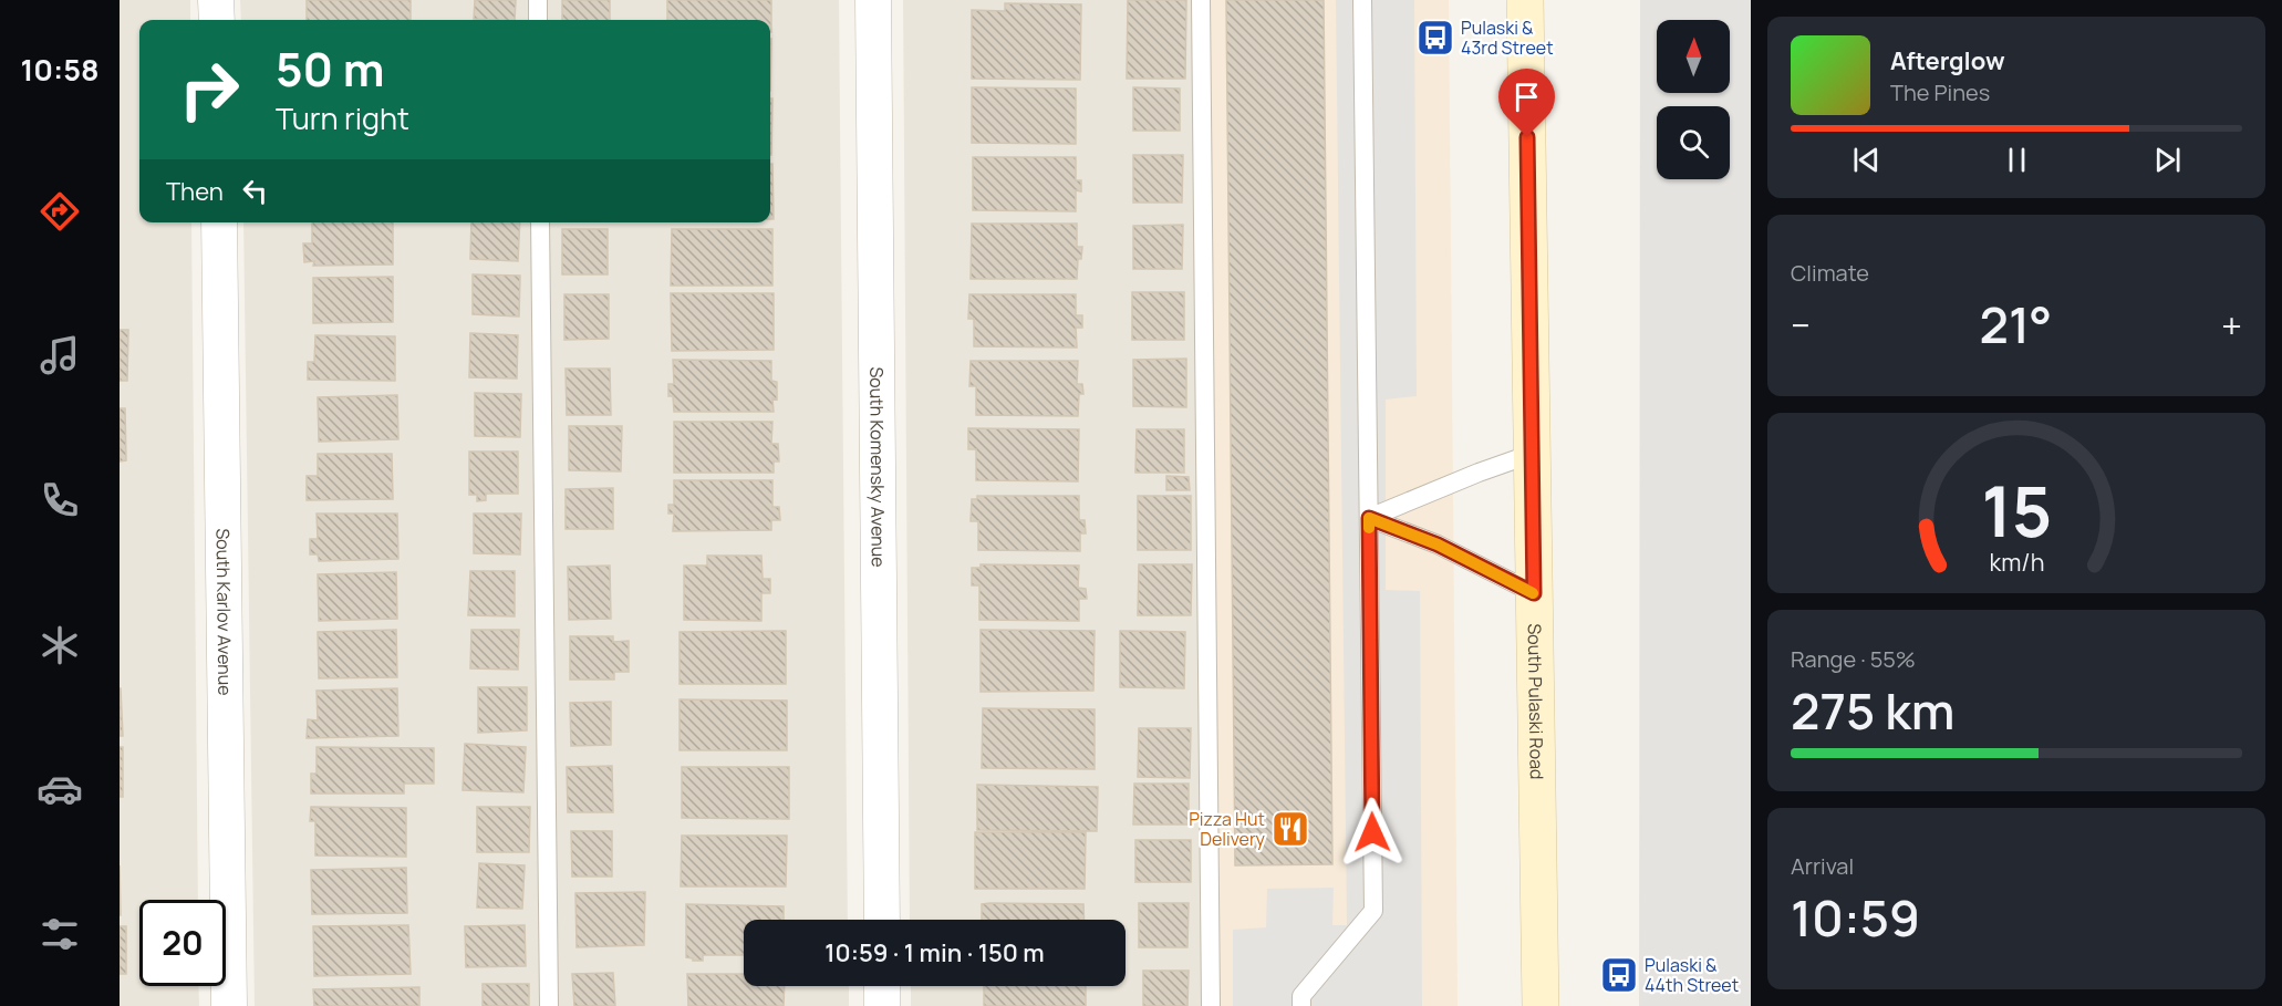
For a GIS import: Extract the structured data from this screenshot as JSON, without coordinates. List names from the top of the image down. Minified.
{"streets":{"main road":["South Pulaski Road"],"street":["South Komensky Avenue","South Karlov Avenue"]},"places":{"bus stop":["Pulaski & 43rd Street","Pulaski & 44th Street"],"restaurant":["Pizza Hut Delivery"]},"north":"top","page":{"tabs":"10:58","turn":["50 m","Turn right"],"song":["Afterglow","The Pines"],"then":"Then","tile":["Climate",["Range · 55%","275 km"],["Arrival","10:59"]],"heat":["−","21°","+"],"limit":"20","trip":"10:59 · 1 min · 150 m","gauge":["15","km/h"]}}
